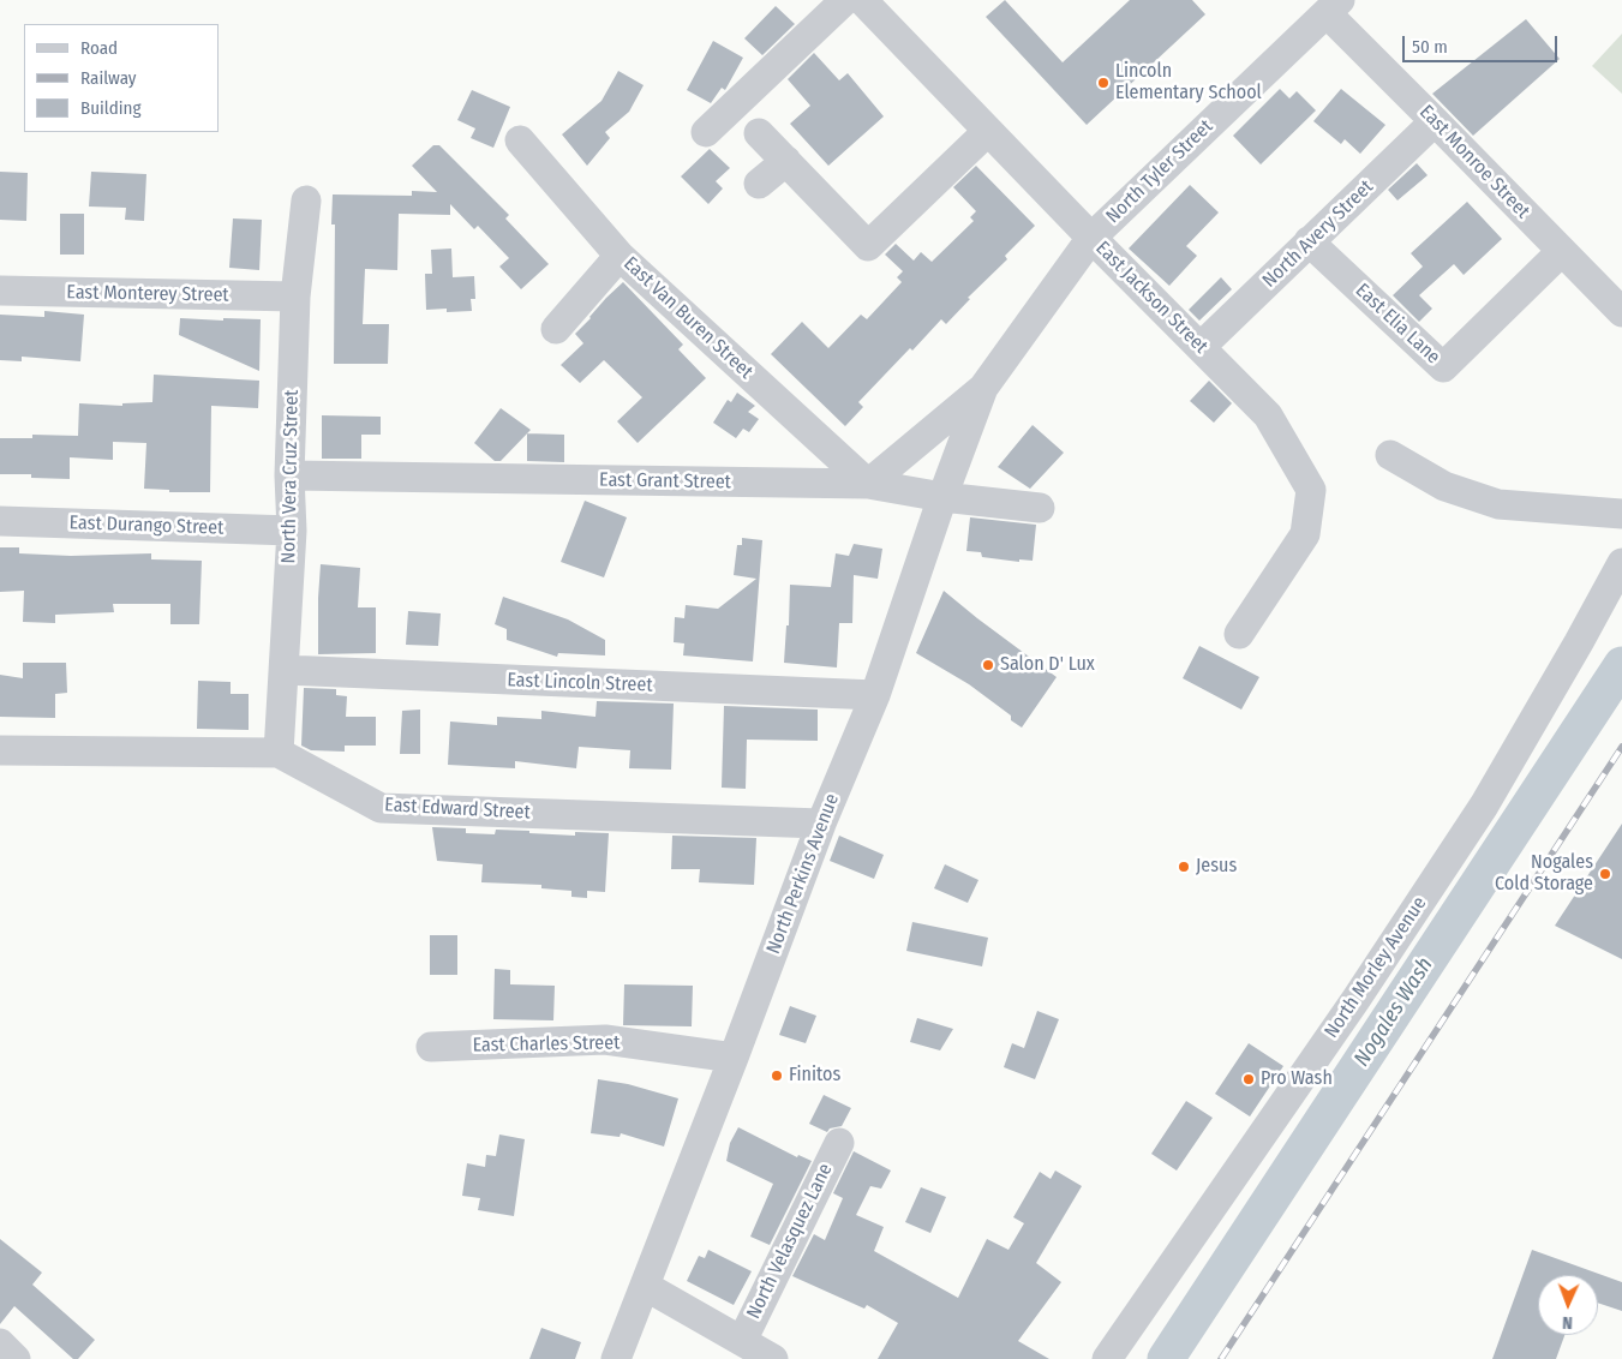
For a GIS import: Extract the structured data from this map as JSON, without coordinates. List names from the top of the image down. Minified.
{"streets":{"street":["East Monroe Street","North Tyler Street","North Avery Street","East Monterey Street","East Jackson Street","East Van Buren Street","East Elia Lane","North Vera Cruz Street","East Grant Street","East Durango Street","East Lincoln Street","East Edward Street","North Perkins Avenue","North Morley Avenue","East Charles Street","North Velasquez Lane"]},"crossings":[["East Monroe Street","North Tyler Street"],["East Monroe Street","North Avery Street"],["East Monroe Street","East Elia Lane"],["North Tyler Street","East Jackson Street"],["North Tyler Street","East Van Buren Street"],["North Tyler Street","East Grant Street"],["North Tyler Street","North Perkins Avenue"],["North Avery Street","East Jackson Street"],["North Avery Street","East Elia Lane"],["East Monterey Street","North Vera Cruz Street"],["East Van Buren Street","East Grant Street"],["North Vera Cruz Street","East Grant Street"],["North Vera Cruz Street","East Durango Street"],["North Vera Cruz Street","East Lincoln Street"],["North Vera Cruz Street","East Edward Street"],["East Grant Street","North Perkins Avenue"],["East Lincoln Street","North Perkins Avenue"],["East Edward Street","North Perkins Avenue"],["North Perkins Avenue","East Charles Street"]],"water":["Nogales Wash"],"places":["Lincoln Elementary School","Salon D' Lux","Jesus","Nogales Cold Storage","Finitos","Pro Wash"],"legend":["Road","Railway","Building"],"scale_bar":"50 m","north":"bottom"}
